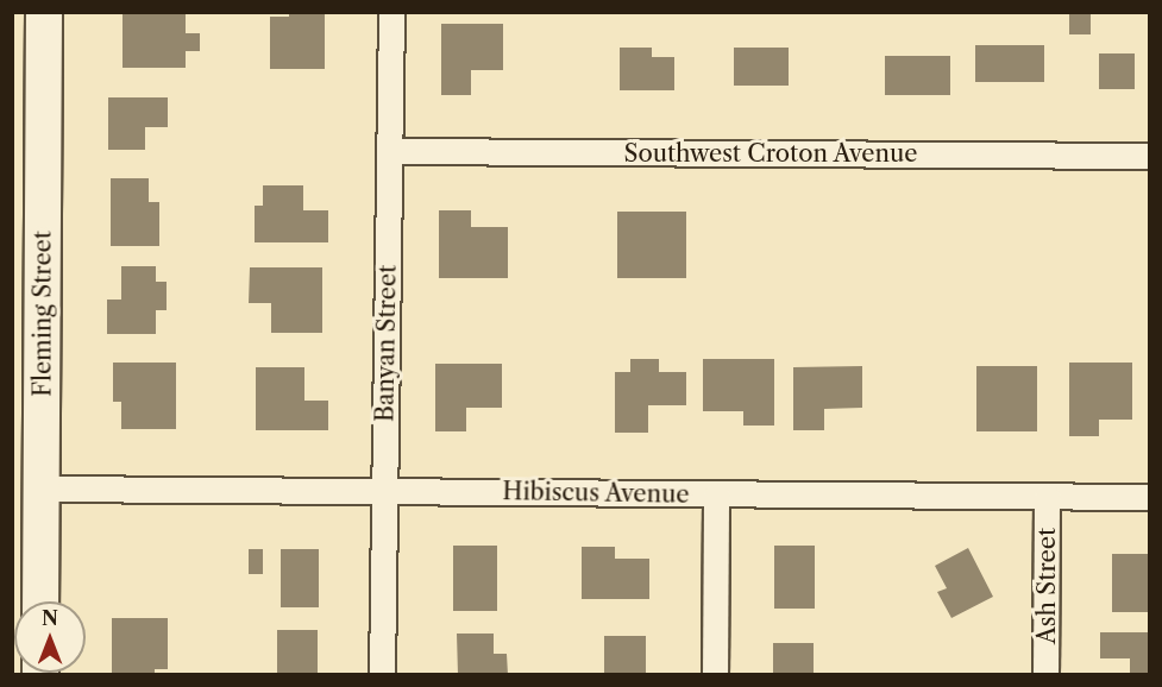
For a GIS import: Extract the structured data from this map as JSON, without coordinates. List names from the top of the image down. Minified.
{"streets":{"street":["Southwest Croton Avenue","Fleming Street","Banyan Street","Hibiscus Avenue","Ash Street"]},"crossings":[["Southwest Croton Avenue","Banyan Street"],["Fleming Street","Hibiscus Avenue"],["Banyan Street","Hibiscus Avenue"],["Hibiscus Avenue","Ash Street"]],"north":"top"}
